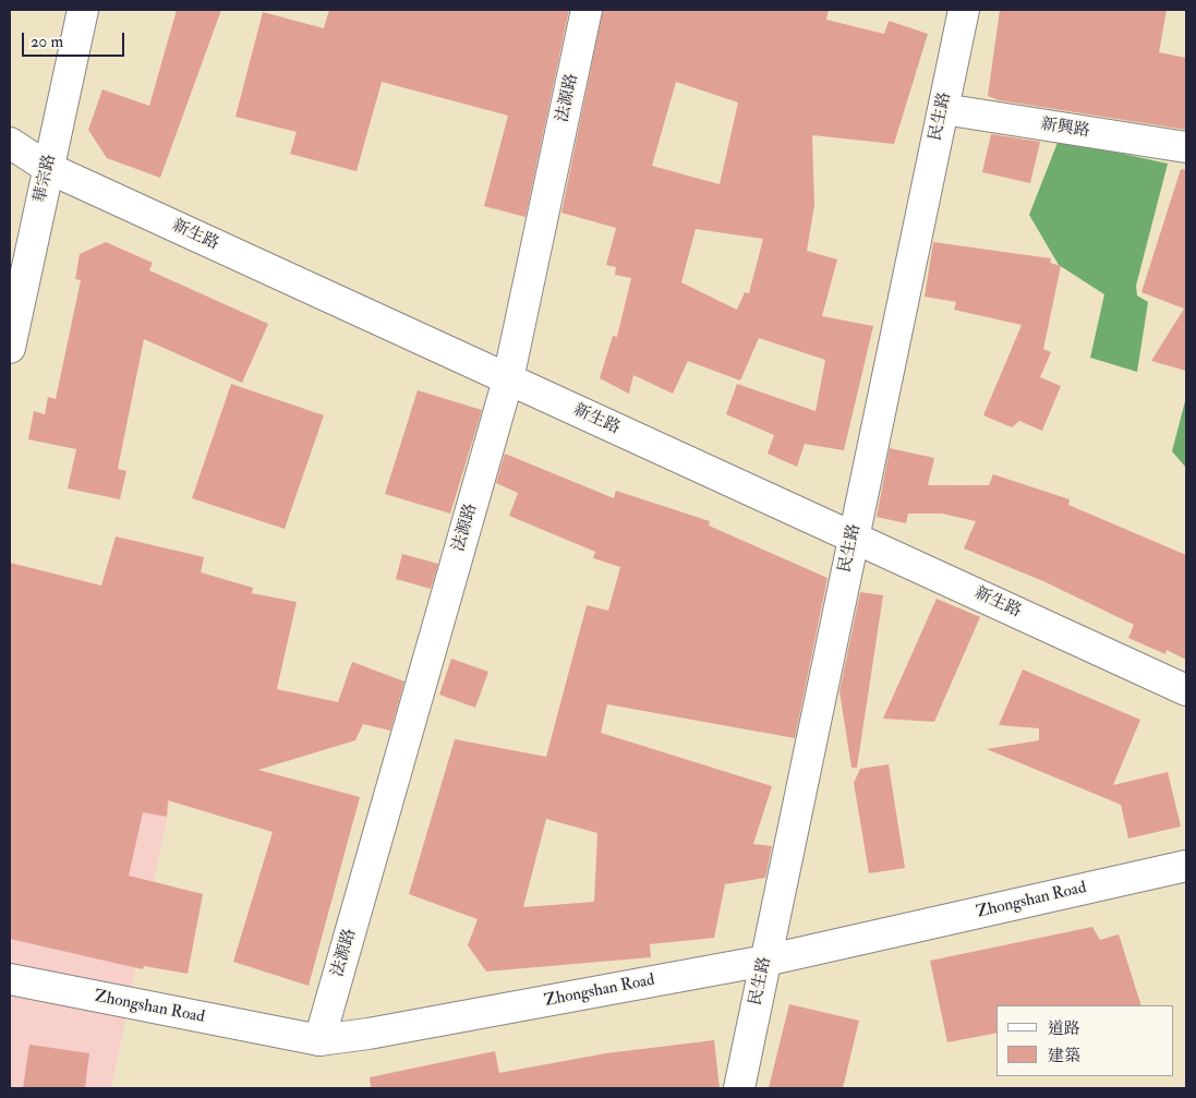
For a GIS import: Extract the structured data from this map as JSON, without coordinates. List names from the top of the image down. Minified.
{"streets":{"street":["法源路","民生路","新興路","華宗路","新生路","Zhongshan Road"]},"crossings":[["法源路","新生路"],["法源路","Zhongshan Road"],["民生路","新興路"],["民生路","新生路"],["民生路","Zhongshan Road"],["華宗路","新生路"]],"legend":["道路","建築"],"scale_bar":"20 m"}
